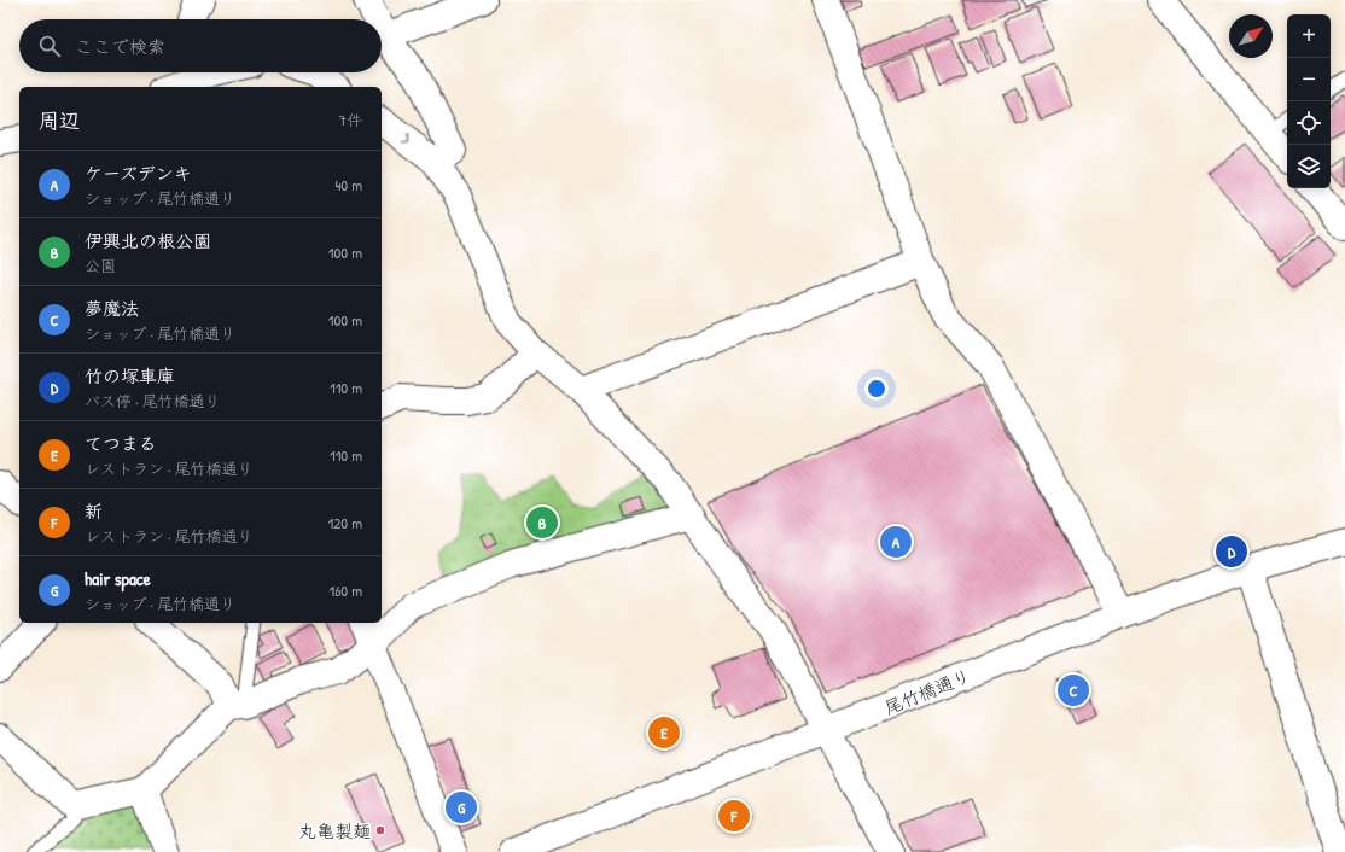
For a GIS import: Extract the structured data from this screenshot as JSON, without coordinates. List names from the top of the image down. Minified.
{"streets":{"street":["尾竹橋通り"]},"places":["丸亀製麺"],"north":"top right","page":{"map_buttons":["+","−"],"search":"ここで検索","heading":["周辺","7件"],"list":[{"mark":"A","name":"ケーズデンキ","note":"ショップ · 尾竹橋通り","value":"40 m"},{"mark":"B","name":"伊興北の根公園","note":"公園","value":"100 m"},{"mark":"C","name":"夢魔法","note":"ショップ · 尾竹橋通り","value":"100 m"},{"mark":"D","name":"竹の塚車庫","note":"バス停 · 尾竹橋通り","value":"110 m"},{"mark":"E","name":"てつまる","note":"レストラン · 尾竹橋通り","value":"110 m"},{"mark":"F","name":"新","note":"レストラン · 尾竹橋通り","value":"120 m"},{"mark":"G","name":"hair space","note":"ショップ · 尾竹橋通り","value":"160 m"}],"pins":["B","A","D","C","E","G","F"]}}
